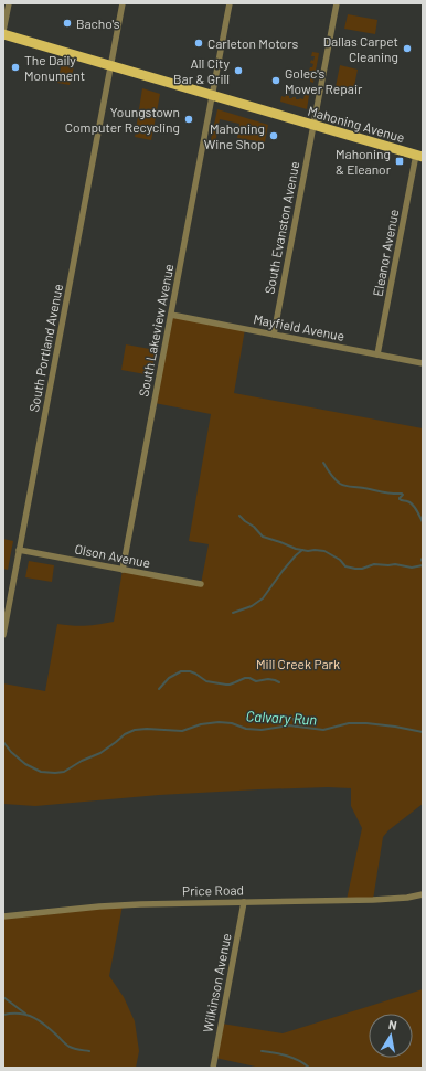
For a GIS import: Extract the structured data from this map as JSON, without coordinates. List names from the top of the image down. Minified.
{"streets":{"main road":["Mahoning Avenue"],"street":["South Evanston Avenue","Eleanor Avenue","Mayfield Avenue","South Lakeview Avenue","South Portland Avenue","Olson Avenue","Price Road","Wilkinson Avenue"]},"crossings":[["Mahoning Avenue","South Evanston Avenue"],["Mahoning Avenue","Eleanor Avenue"],["Mahoning Avenue","South Lakeview Avenue"],["Mahoning Avenue","South Portland Avenue"],["South Evanston Avenue","Mayfield Avenue"],["Eleanor Avenue","Mayfield Avenue"],["Mayfield Avenue","South Lakeview Avenue"],["South Lakeview Avenue","Olson Avenue"],["South Portland Avenue","Olson Avenue"],["Price Road","Wilkinson Avenue"]],"water":["Calvary Run"],"parks":["Mill Creek Park"],"places":{"other":["Bacho's","Carleton Motors","Dallas Carpet Cleaning","The Daily Monument","All City Bar & Grill","Golec's Mower Repair","Youngstown Computer Recycling","Mahoning Wine Shop"],"transit":["Mahoning & Eleanor"]},"north":"top"}
